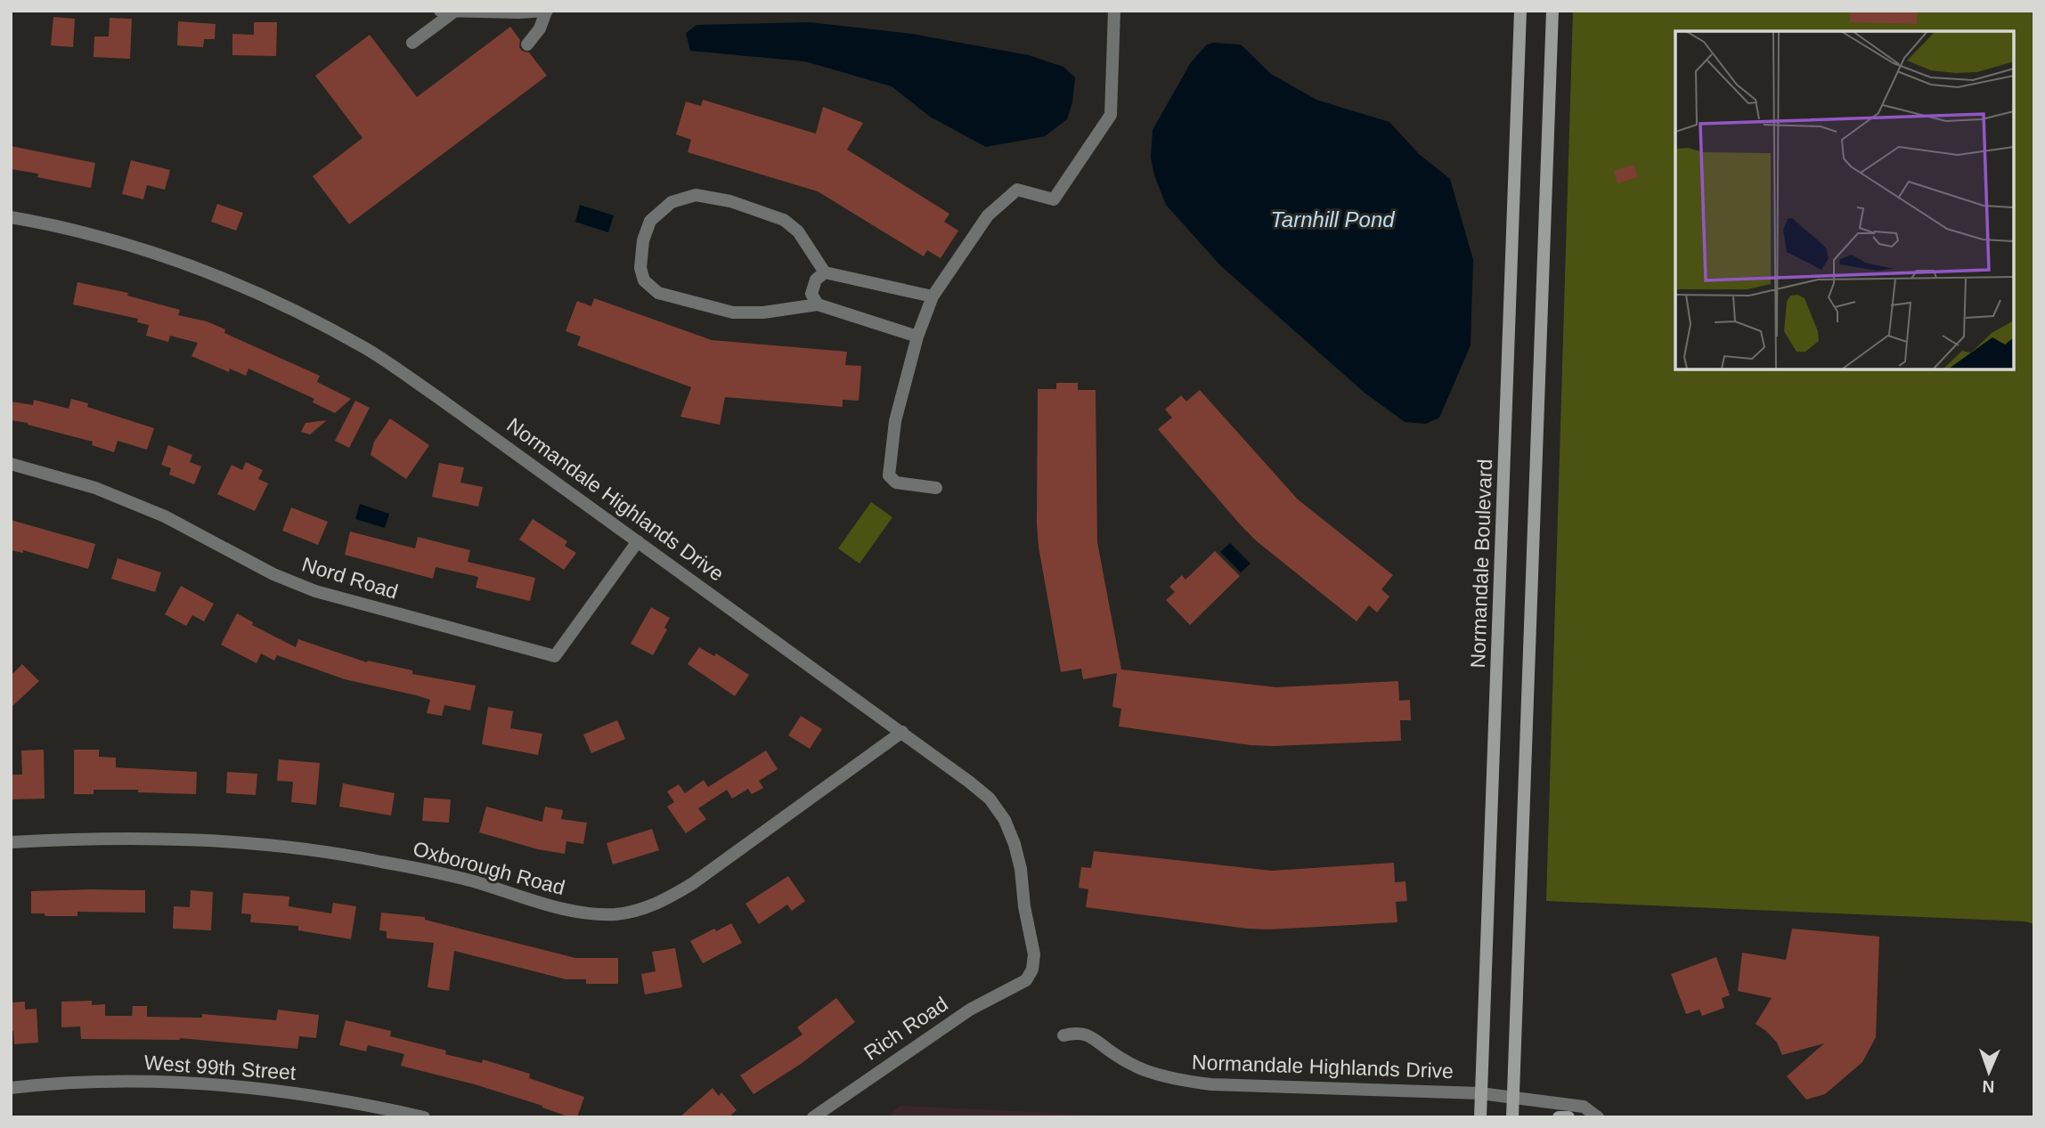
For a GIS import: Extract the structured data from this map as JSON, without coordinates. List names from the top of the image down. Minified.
{"streets":{"main road":["Normandale Boulevard"],"street":["Normandale Highlands Drive","Nord Road","Oxborough Road","Rich Road","West 99th Street"]},"crossings":[["Normandale Highlands Drive","Normandale Boulevard"],["Normandale Highlands Drive","Nord Road"],["Normandale Highlands Drive","Oxborough Road"],["Normandale Highlands Drive","Rich Road"]],"water":["Tarnhill Pond"],"north":"bottom"}
